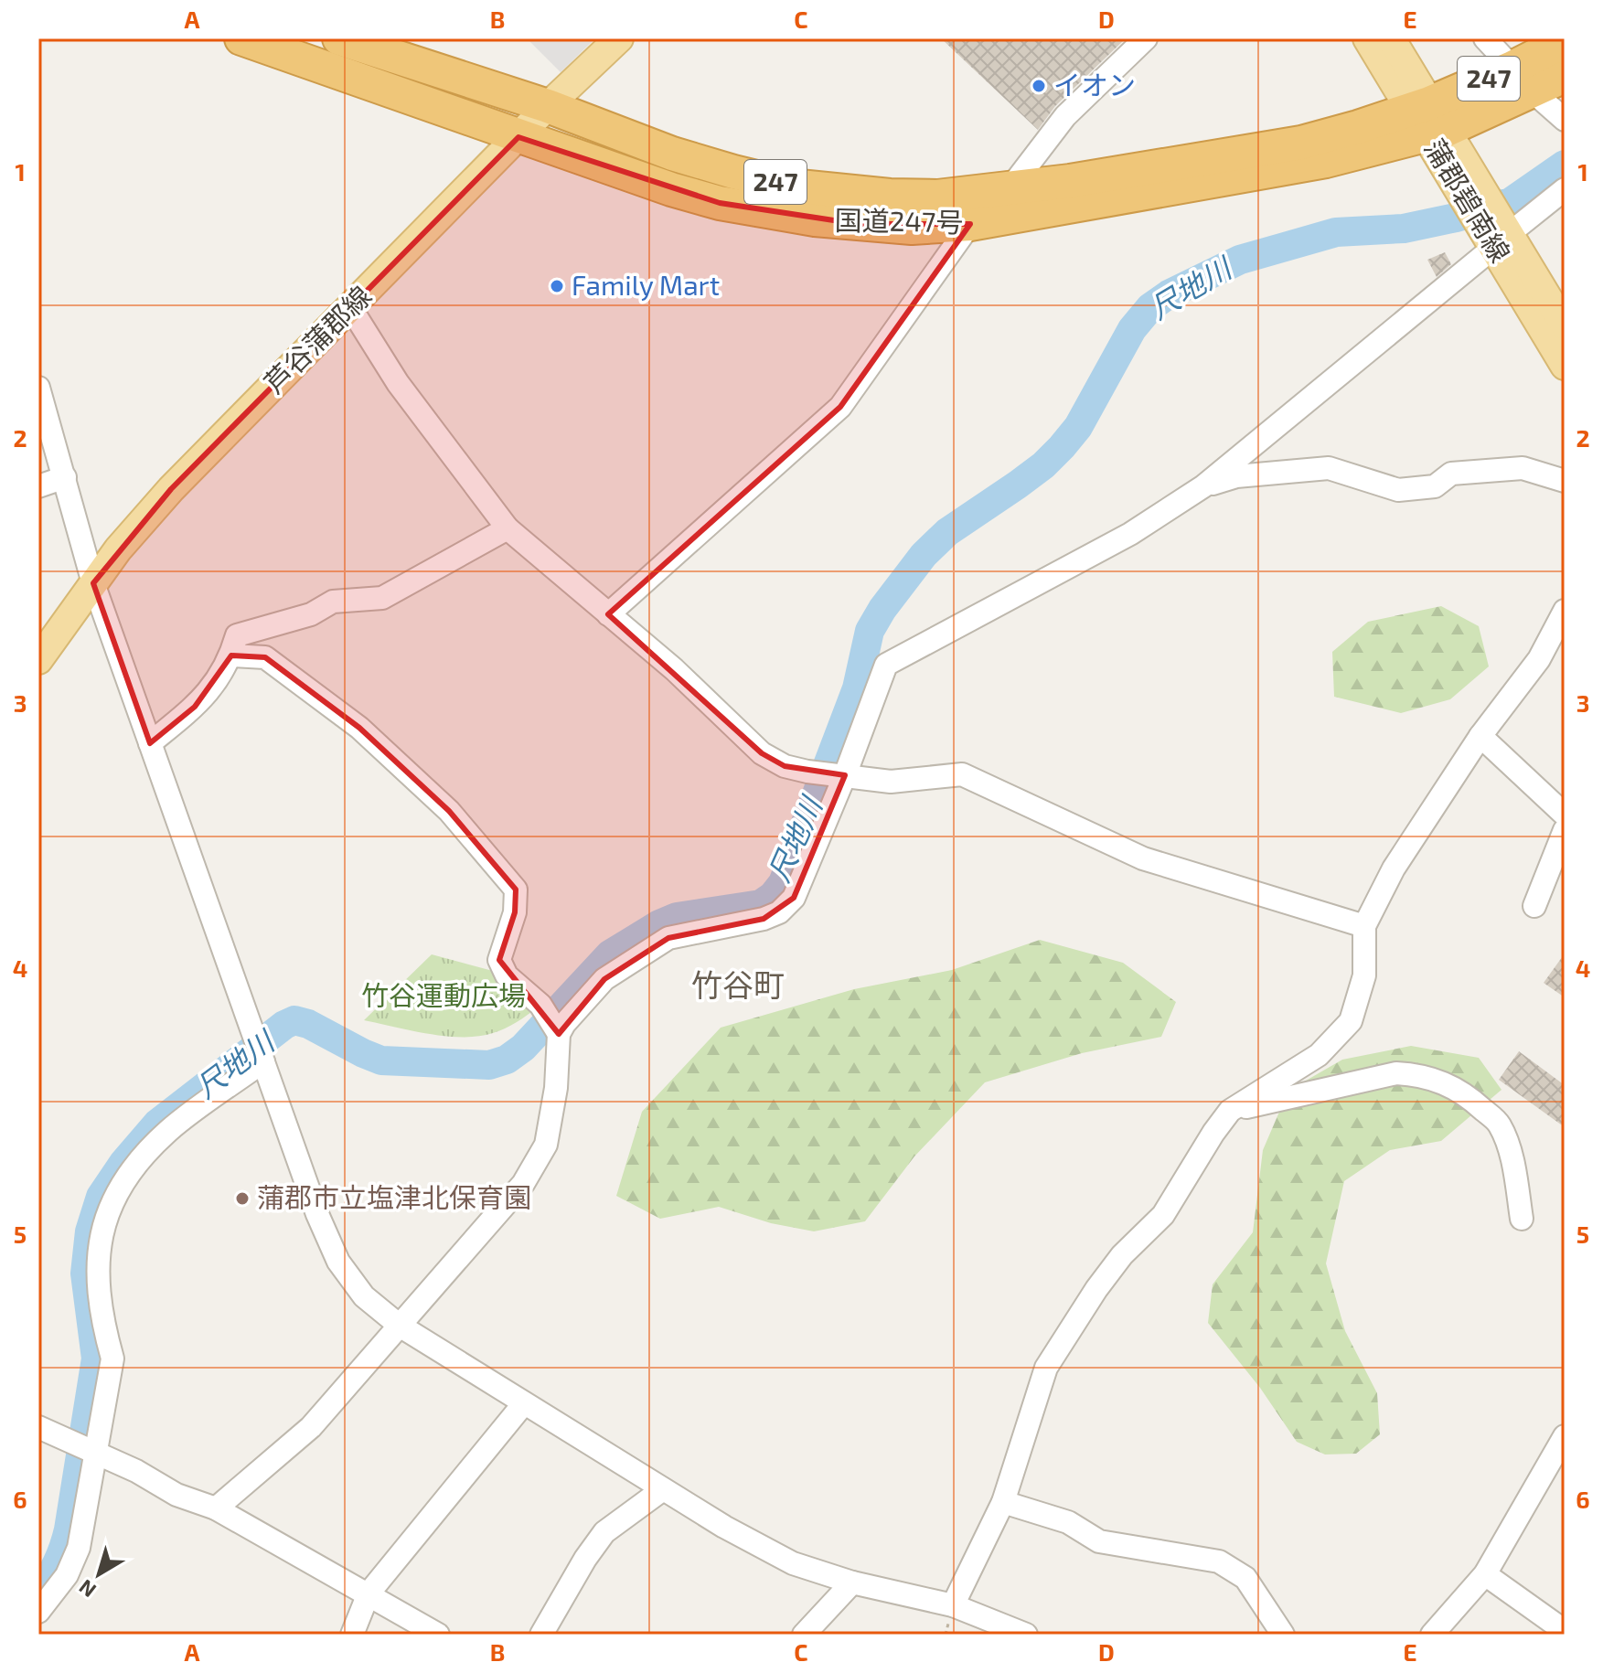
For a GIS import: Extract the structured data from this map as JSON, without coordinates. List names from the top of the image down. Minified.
{"streets":{"highway":["247","国道247号"],"main road":["蒲郡碧南線","芦谷蒲郡線"]},"crossings":[["247","国道247号"],["247","芦谷蒲郡線"],["蒲郡碧南線","国道247号"],["国道247号","芦谷蒲郡線"]],"districts":["竹谷町"],"water":["尺地川"],"parks":["竹谷運動広場"],"places":["イオン","Family Mart","蒲郡市立塩津北保育園"],"north":"bottom left","grid":{"columns":["A","B","C","D","E"],"rows":["1","2","3","4","5","6"]}}
